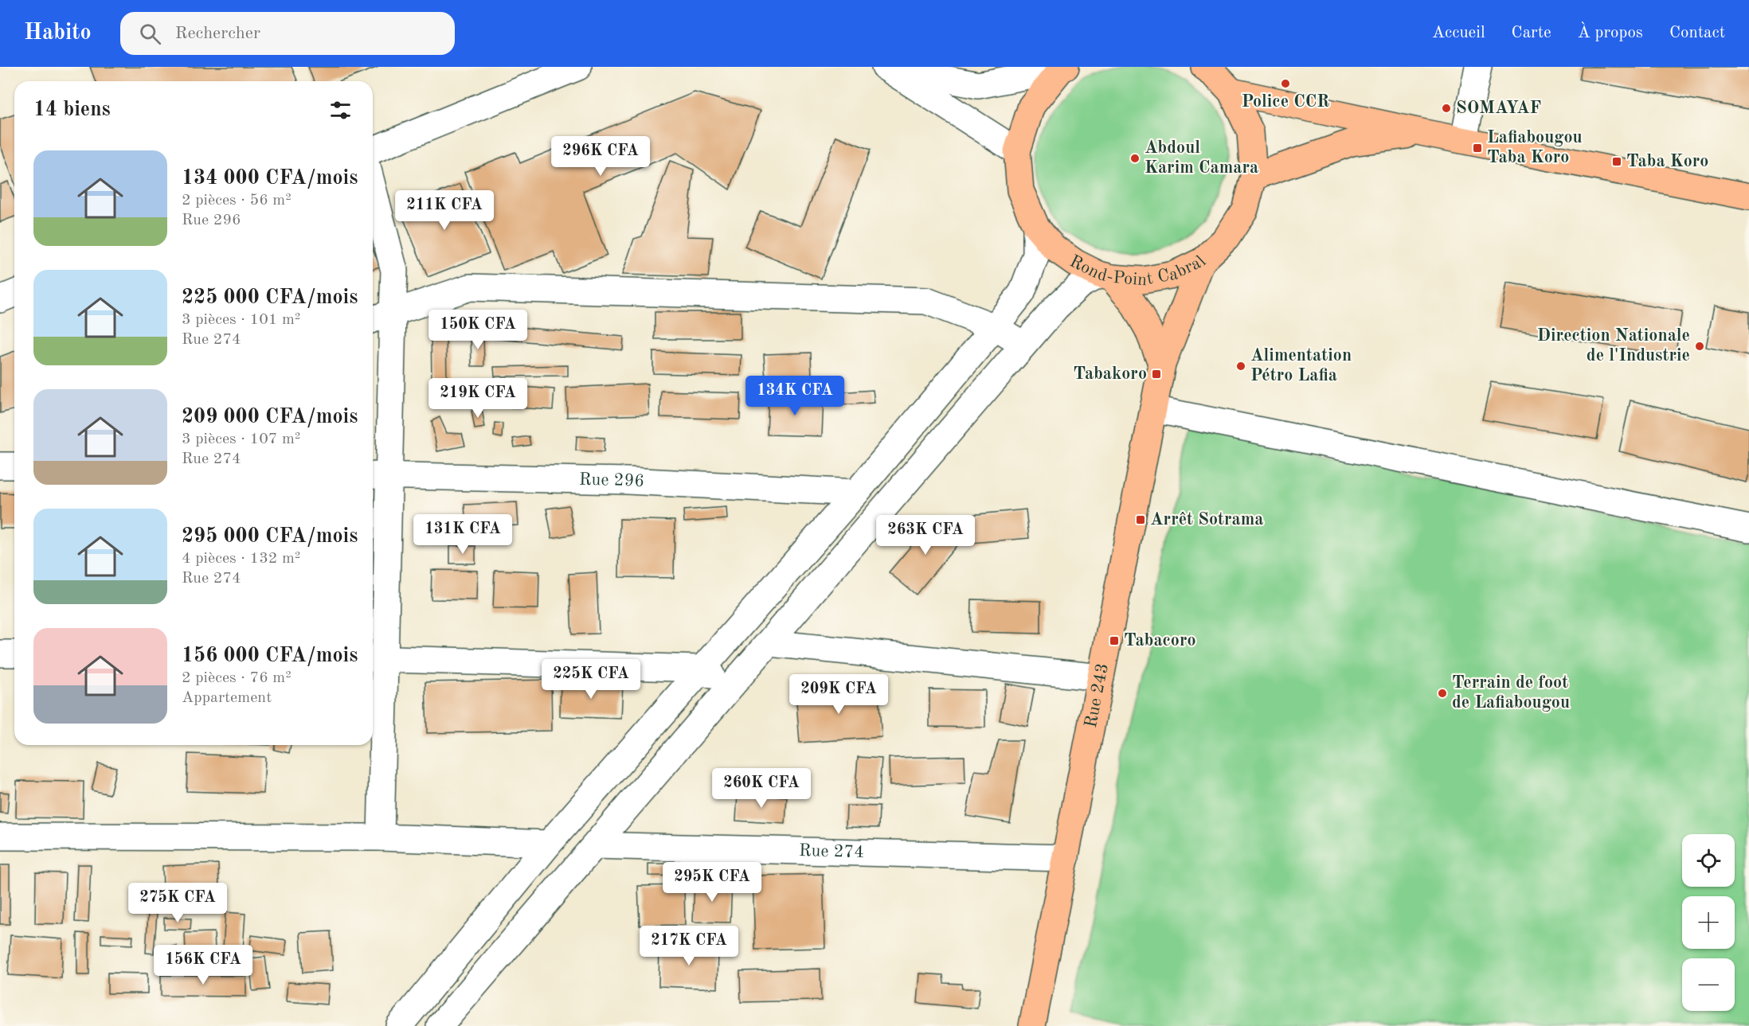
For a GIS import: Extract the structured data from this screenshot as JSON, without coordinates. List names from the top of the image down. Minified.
{"streets":{"main road":["Rond-Point Cabral","Rue 243"],"street":["Rue 296","Rue 274"]},"crossings":[["Rond-Point Cabral","Rue 243"],["Rue 243","Rue 274"]],"places":{"other":["Police CCR","SOMAYAF","Abdoul Karim Camara","Direction Nationale de l'Industrie","Alimentation Pétro Lafia","Terrain de foot de Lafiabougou"],"transit":["Lafiabougou Taba Koro","Taba Koro","Tabakoro","Arrêt Sotrama","Tabacoro"]},"page":{"header":"Habito","search":"Rechercher","nav":["Accueil","Carte","À propos","Contact"],"heading":"14 biens","price":["296K CFA","211K CFA","150K CFA","134K CFA","219K CFA","131K CFA","263K CFA","225K CFA","209K CFA","260K CFA","295K CFA","275K CFA","217K CFA","156K CFA"],"list":[{"name":"134 000 CFA/mois","note":"2 pièces · 56 m² · Rue 296"},{"name":"225 000 CFA/mois","note":"3 pièces · 101 m² · Rue 274"},{"name":"209 000 CFA/mois","note":"3 pièces · 107 m² · Rue 274"},{"name":"295 000 CFA/mois","note":"4 pièces · 132 m² · Rue 274"},{"name":"156 000 CFA/mois","note":"2 pièces · 76 m² · Appartement"}],"map_buttons":["+","−"]}}
